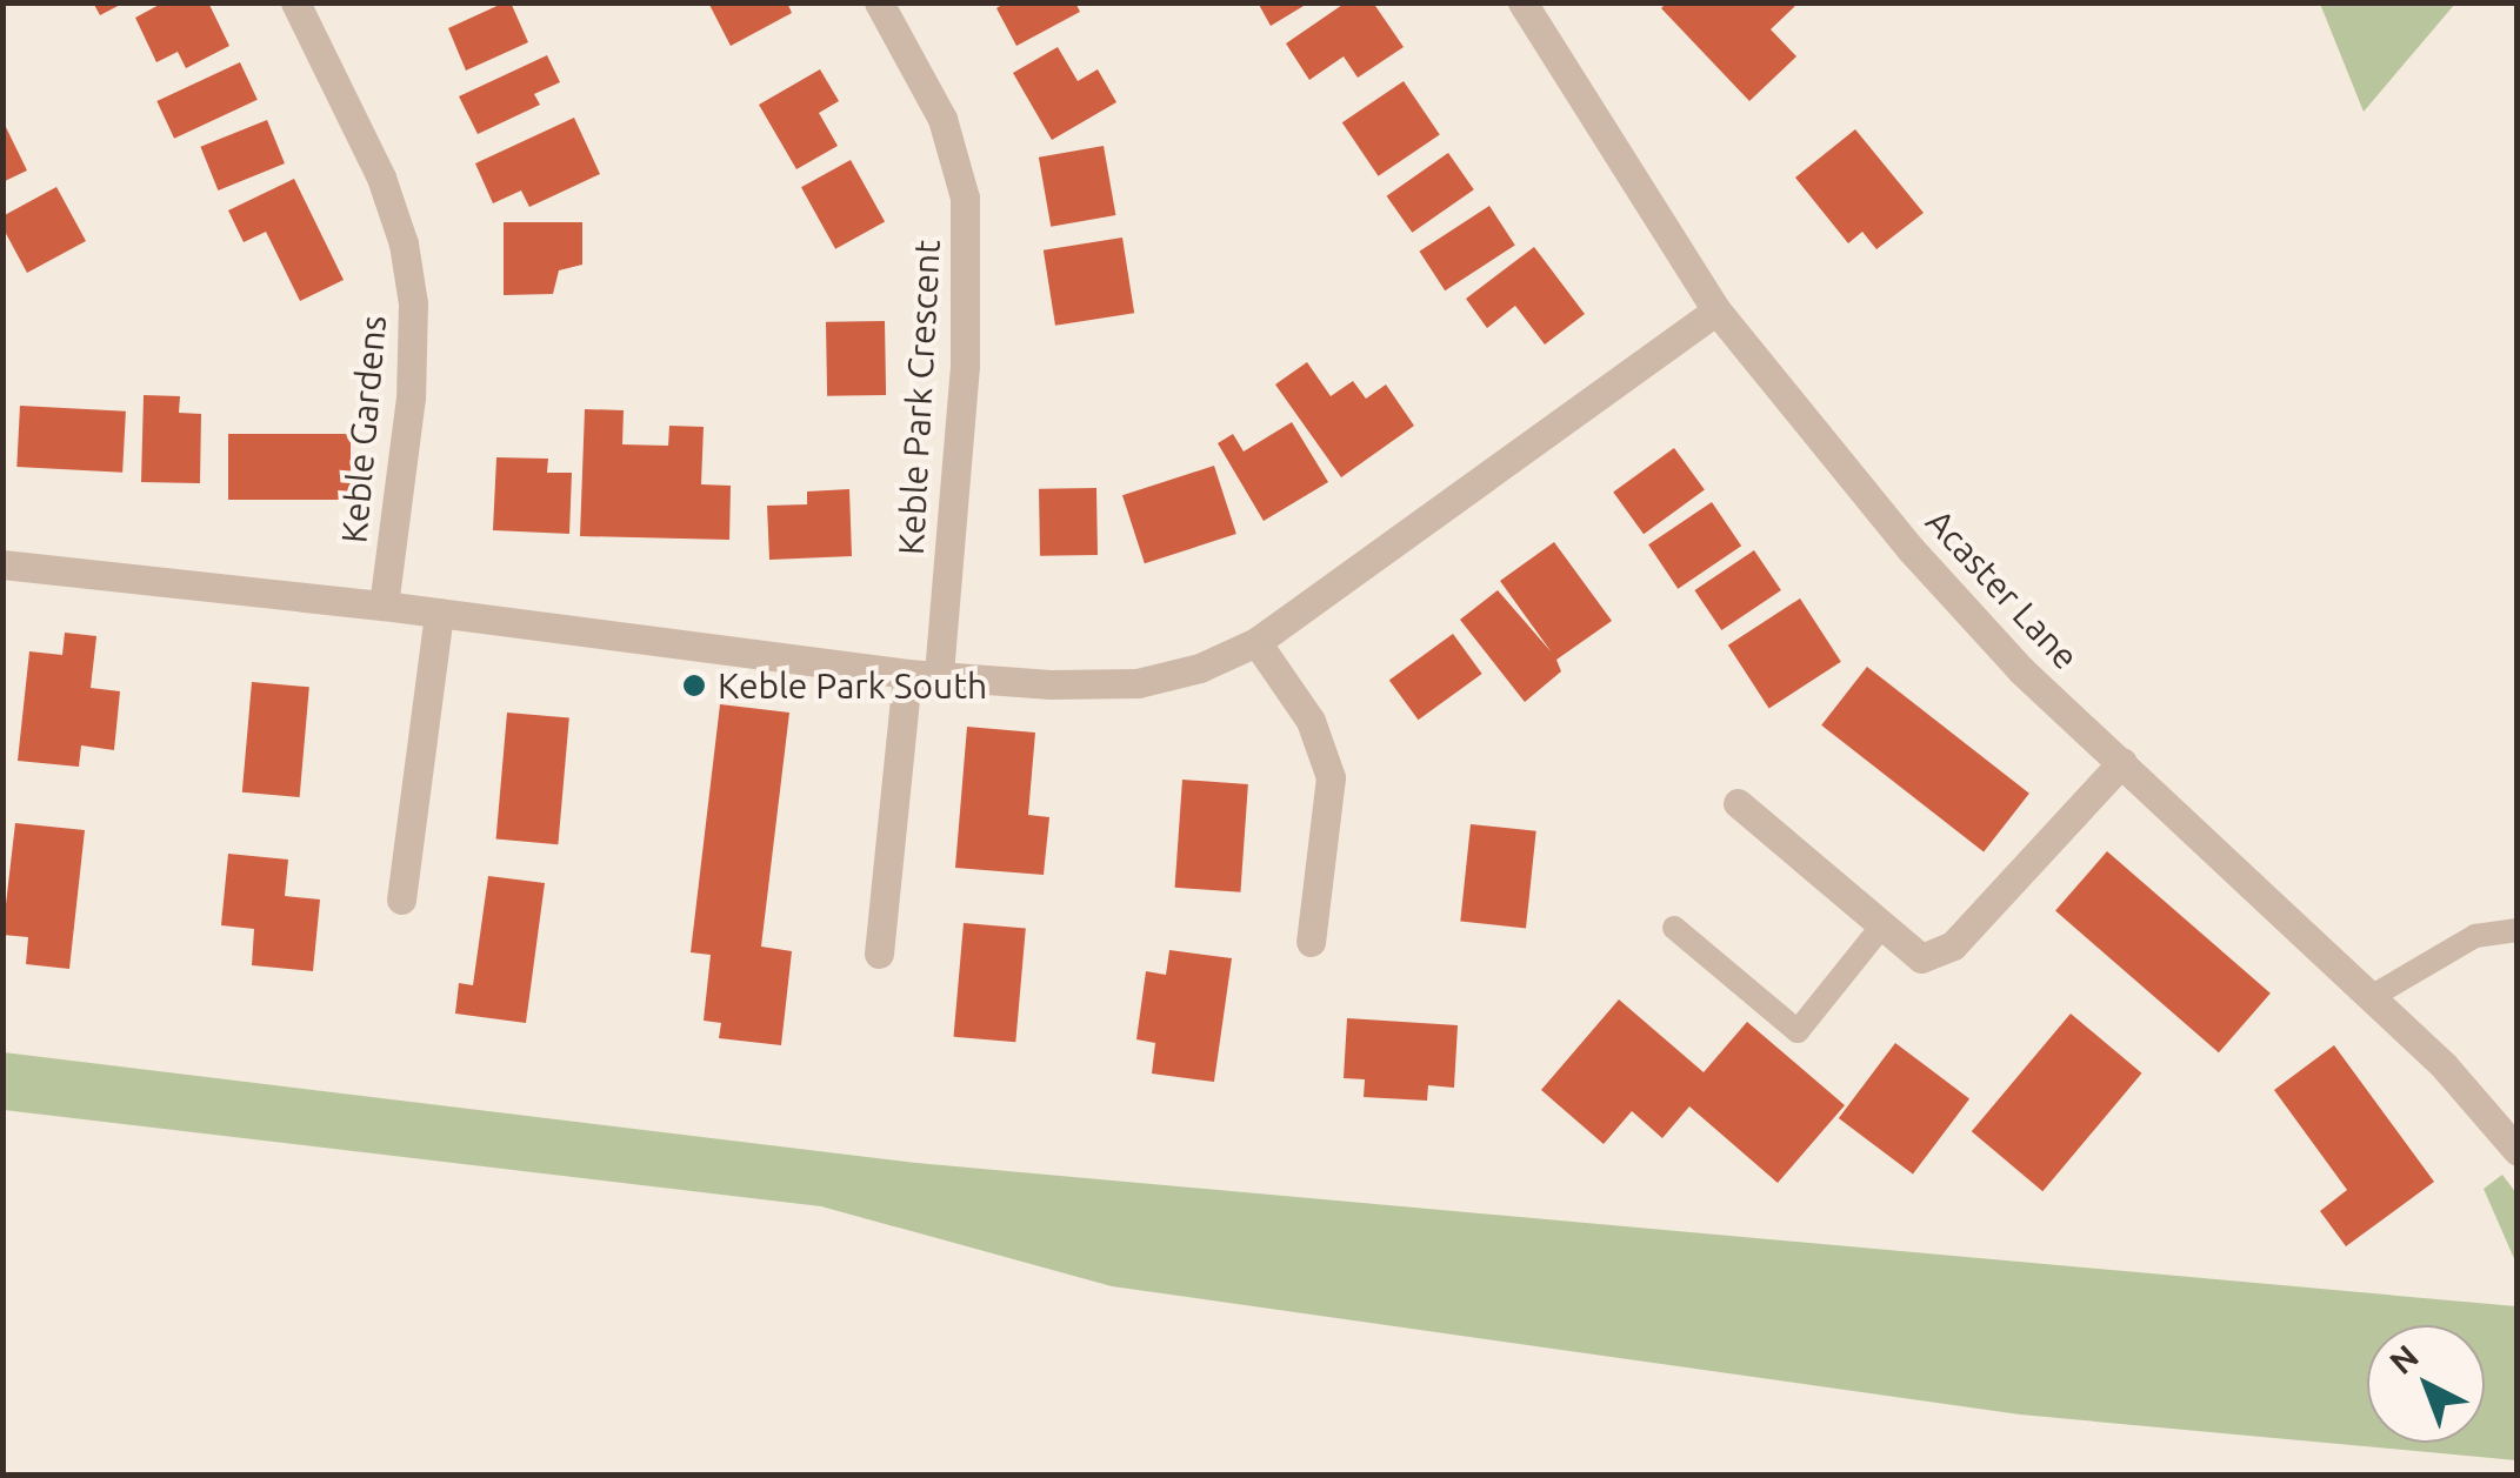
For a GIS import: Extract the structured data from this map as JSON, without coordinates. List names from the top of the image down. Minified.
{"streets":{"street":["Keble Park Crescent","Keble Gardens","Acaster Lane"]},"places":["Keble Park South"],"north":"top left"}
